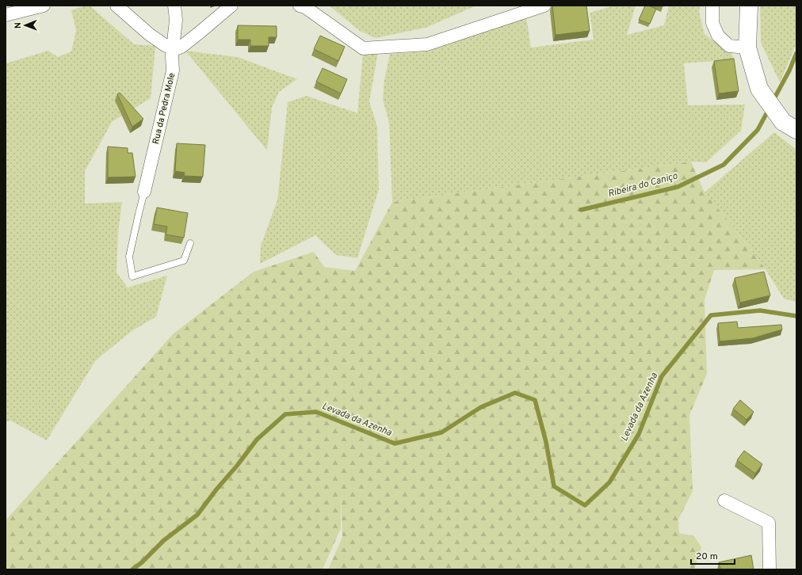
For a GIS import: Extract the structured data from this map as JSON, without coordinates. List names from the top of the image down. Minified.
{"streets":{"street":["Rua da Pedra Mole"]},"water":["Ribeira do Caniço","Levada da Azenha"],"scale_bar":"20 m","north":"left"}
